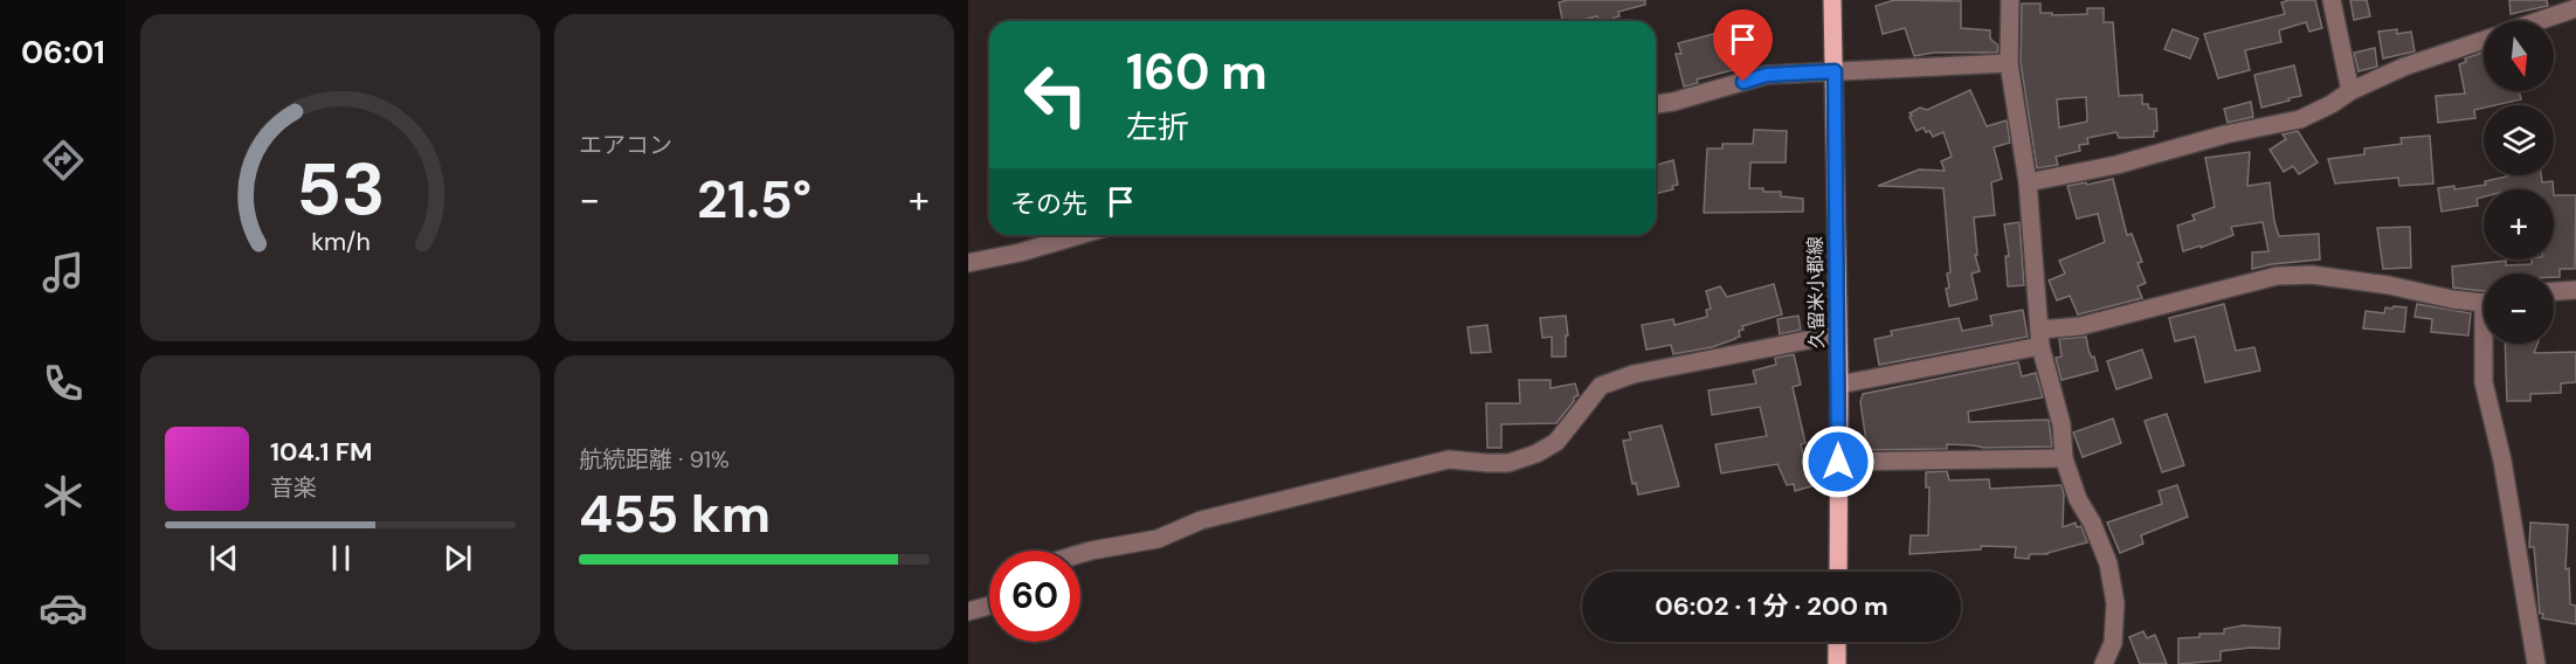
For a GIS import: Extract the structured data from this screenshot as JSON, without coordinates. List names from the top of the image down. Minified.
{"streets":{"main road":["久留米小郡線"]},"north":"bottom","page":{"tabs":"06:01","tile":["エアコン",["航続距離 · 91%","455 km"]],"map_buttons":["+","−"],"turn":["160 m","左折"],"then":"その先","heat":["−","21.5°","+"],"song":["104.1 FM","音楽"],"limit":"60","trip":"06:02 · 1 分 · 200 m","gauge":["53","km/h"]}}
